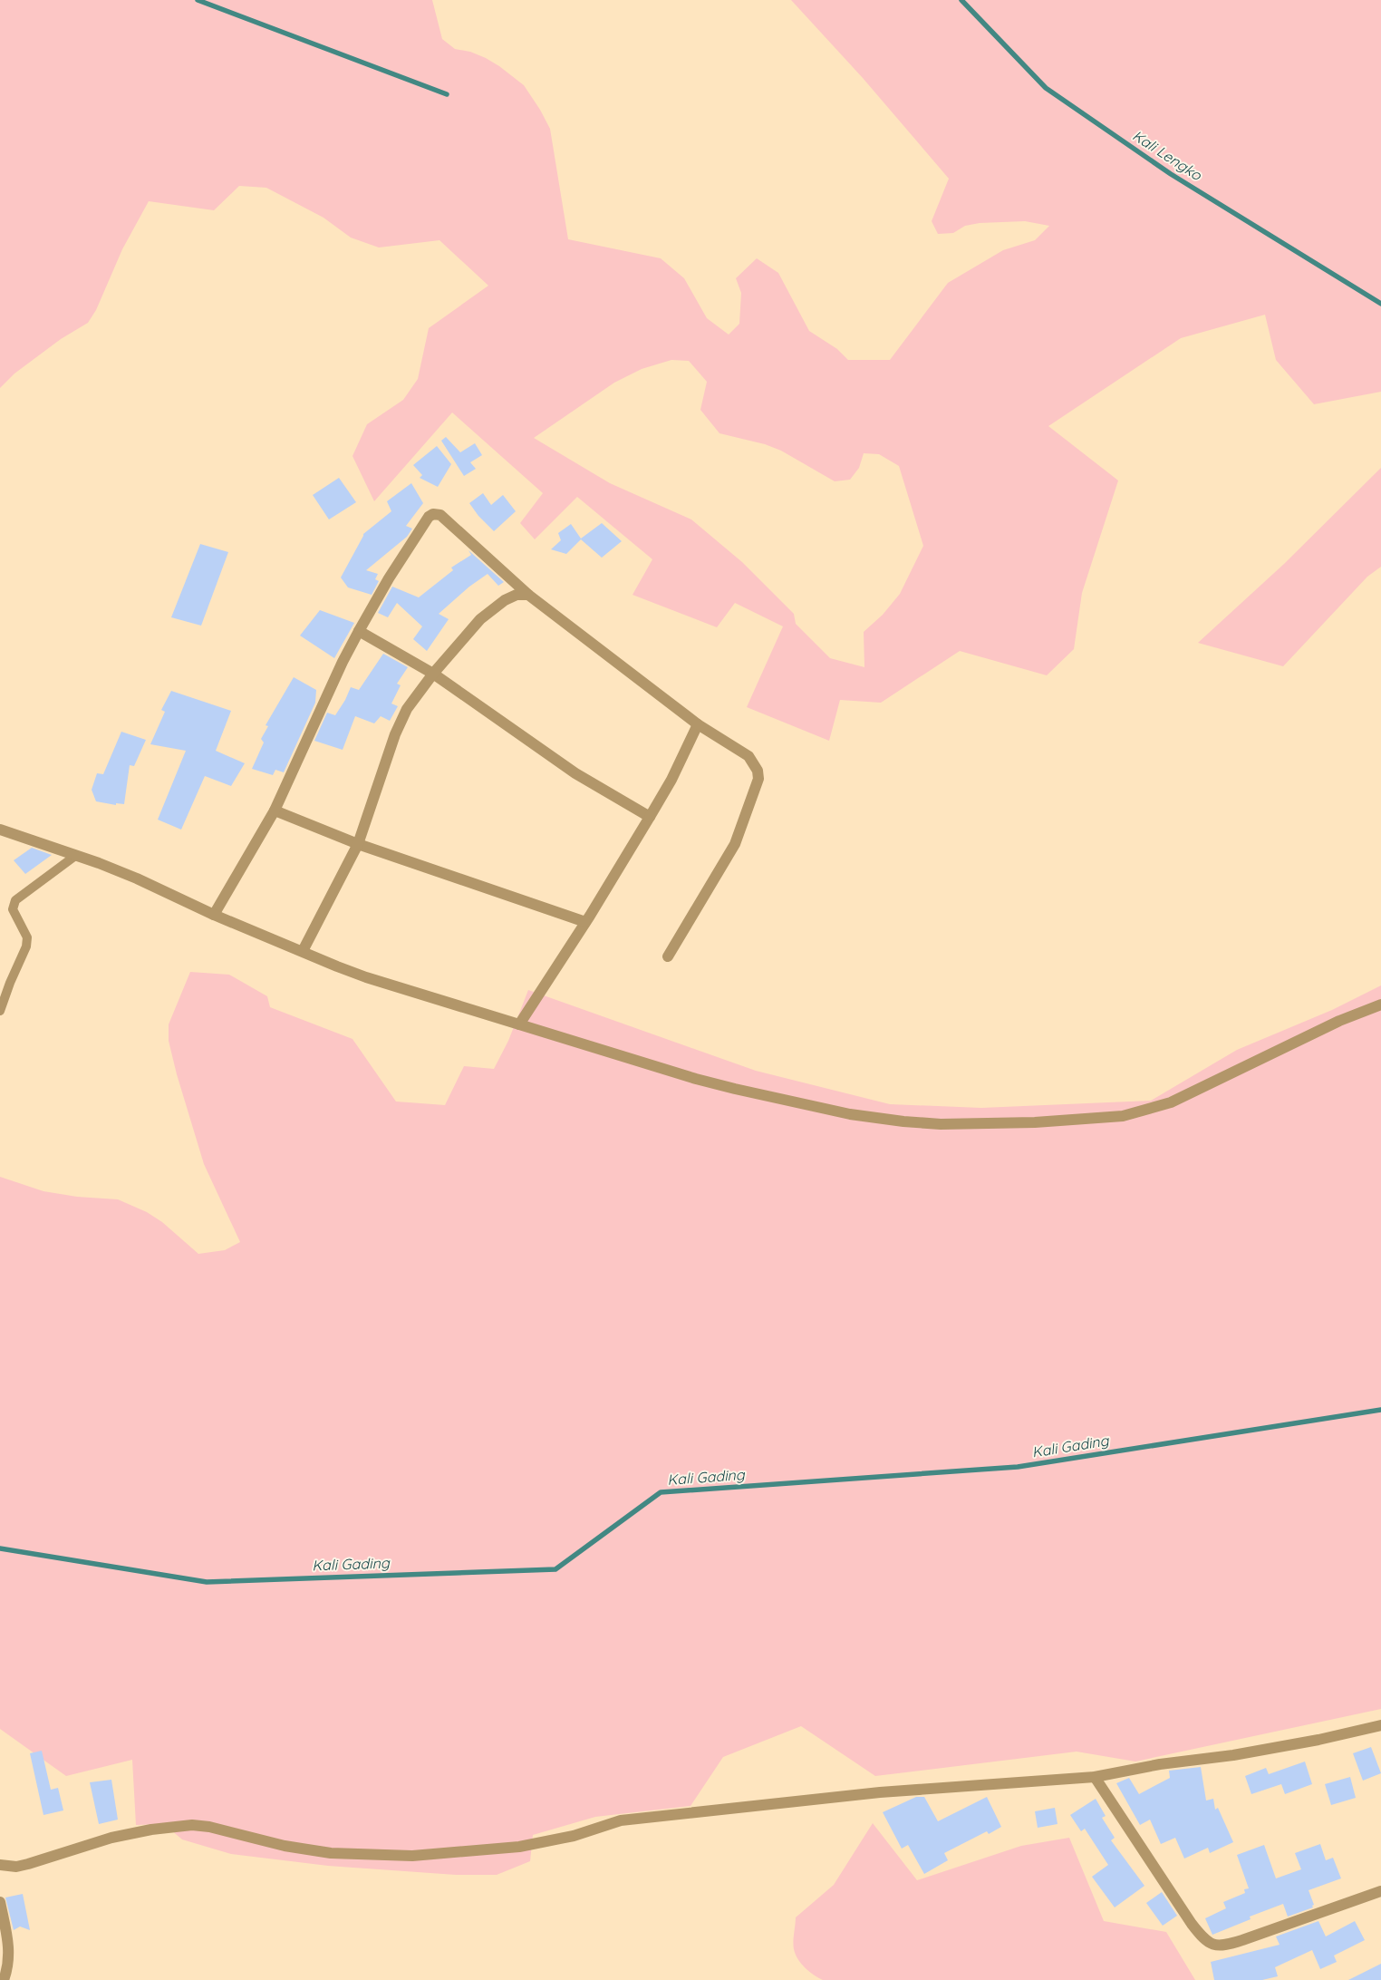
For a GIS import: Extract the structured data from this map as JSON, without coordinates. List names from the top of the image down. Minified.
{"water":["Kali Lengko","Kali Gading"]}
